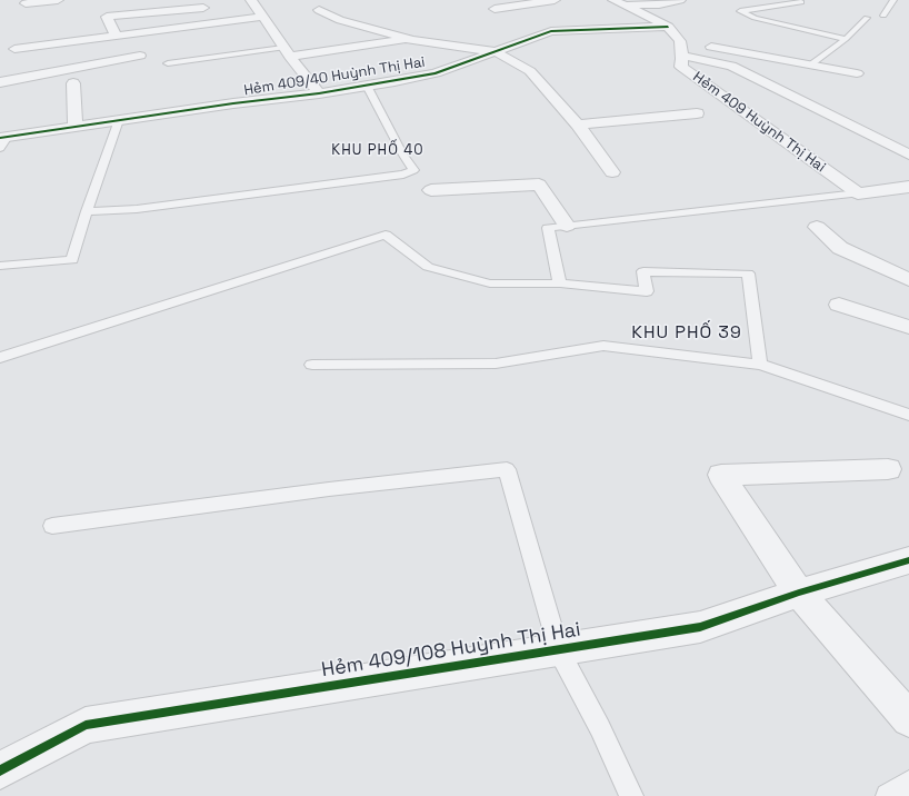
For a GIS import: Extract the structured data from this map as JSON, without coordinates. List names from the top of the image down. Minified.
{"streets":{"street":["Hẻm 409/40 Huỳnh Thị Hai","Hẻm 409 Huỳnh Thị Hai","Hẻm 409/108 Huỳnh Thị Hai"]},"districts":["KHU PHỐ 40","KHU PHỐ 39"]}
